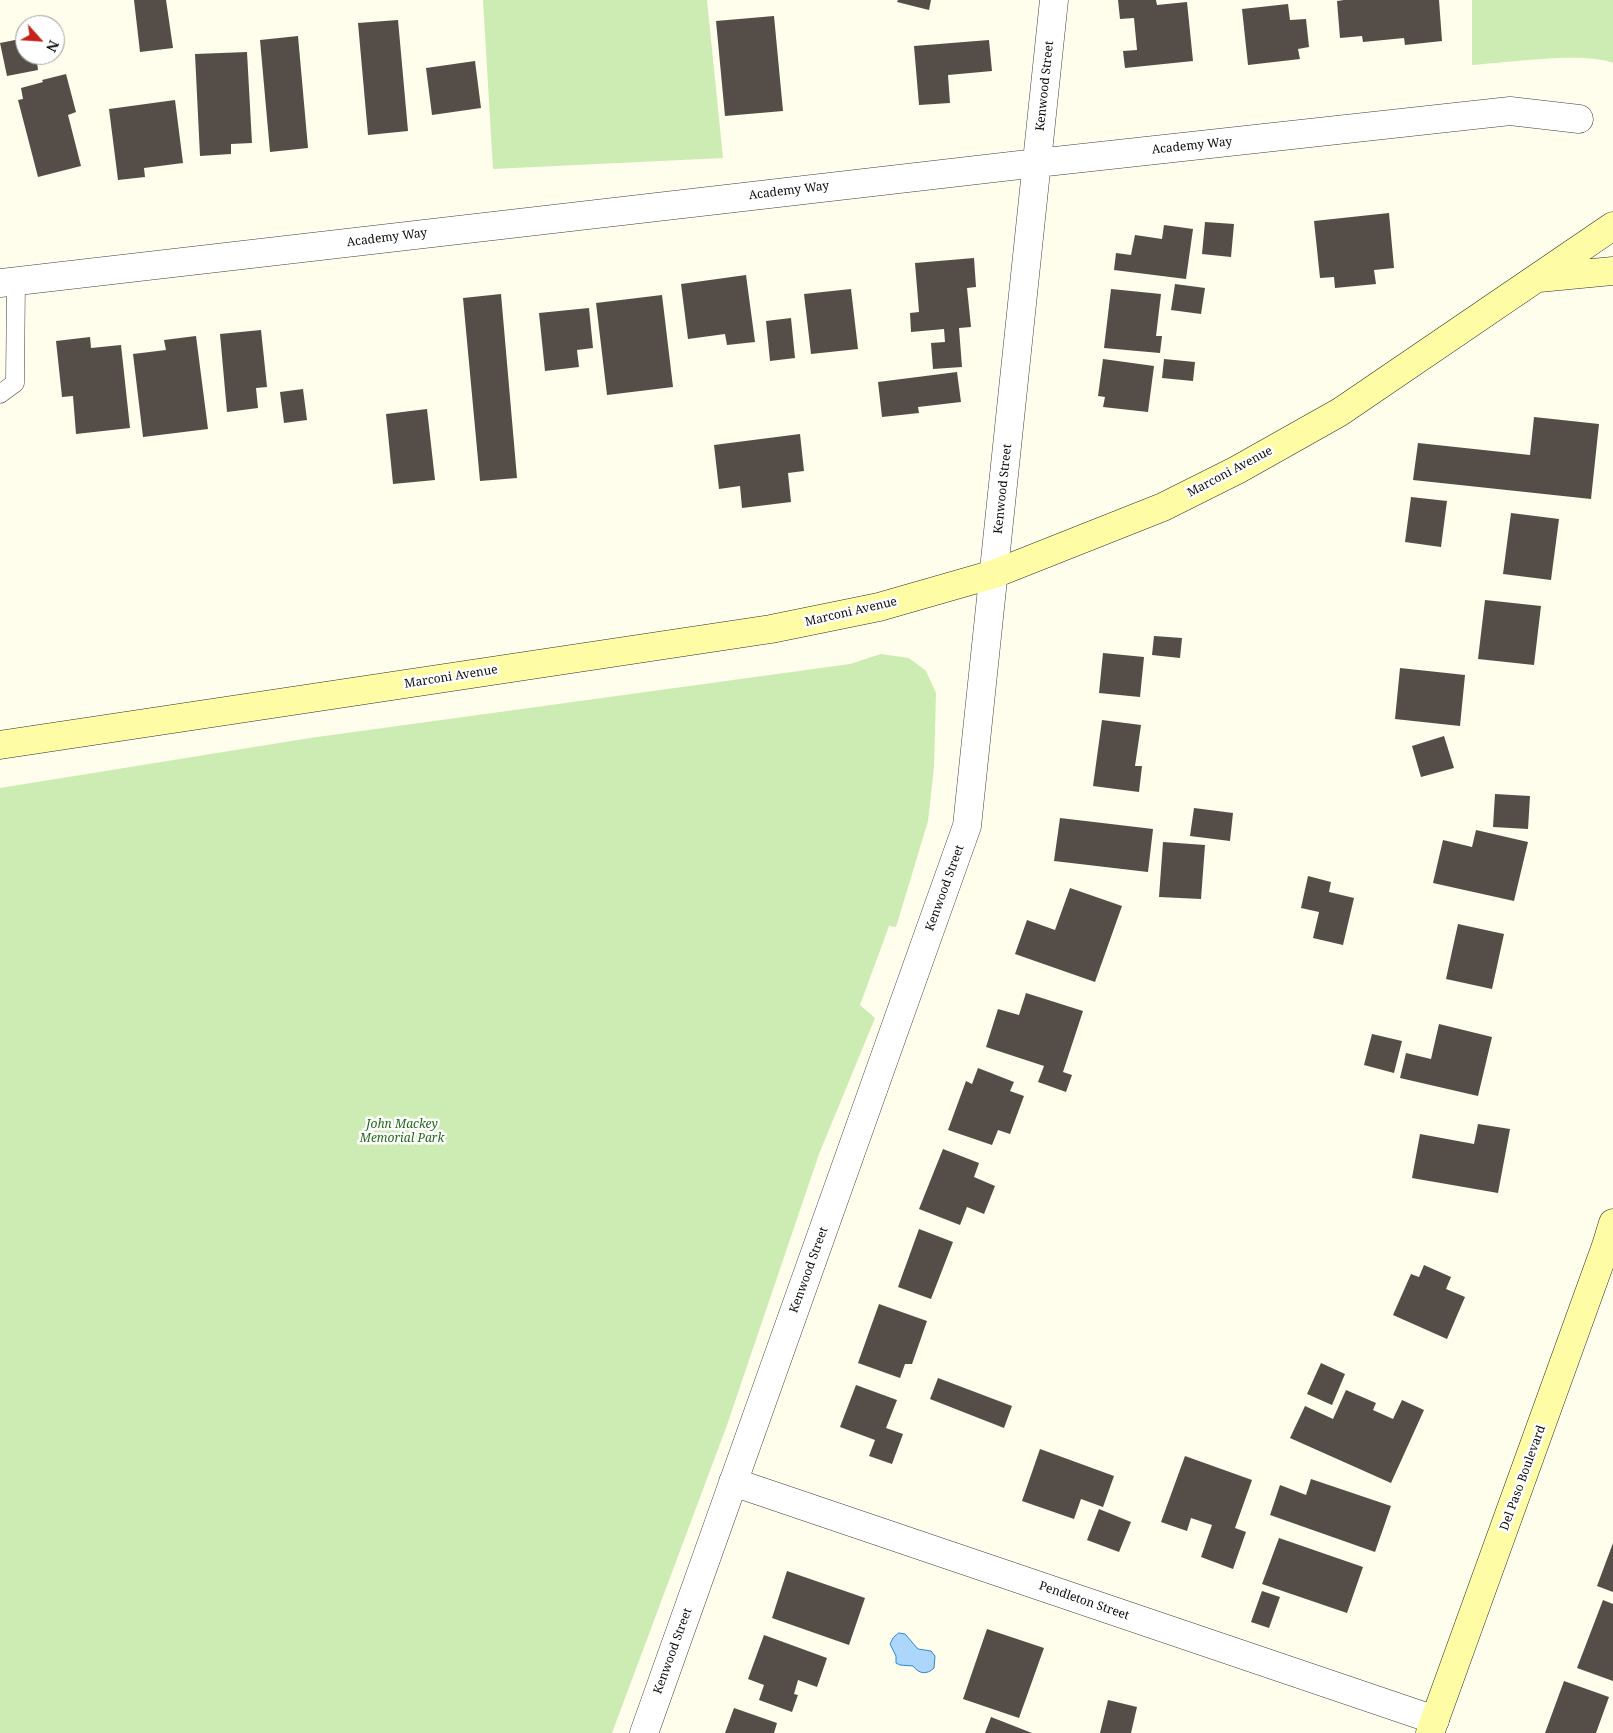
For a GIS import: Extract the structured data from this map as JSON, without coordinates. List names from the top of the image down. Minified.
{"streets":{"main road":["Marconi Avenue","Del Paso Boulevard"],"street":["Kenwood Street","Academy Way","Pendleton Street"]},"crossings":[["Kenwood Street","Academy Way"],["Kenwood Street","Marconi Avenue"],["Kenwood Street","Pendleton Street"],["Del Paso Boulevard","Pendleton Street"]],"parks":["John Mackey Memorial Park"],"north":"bottom right"}
